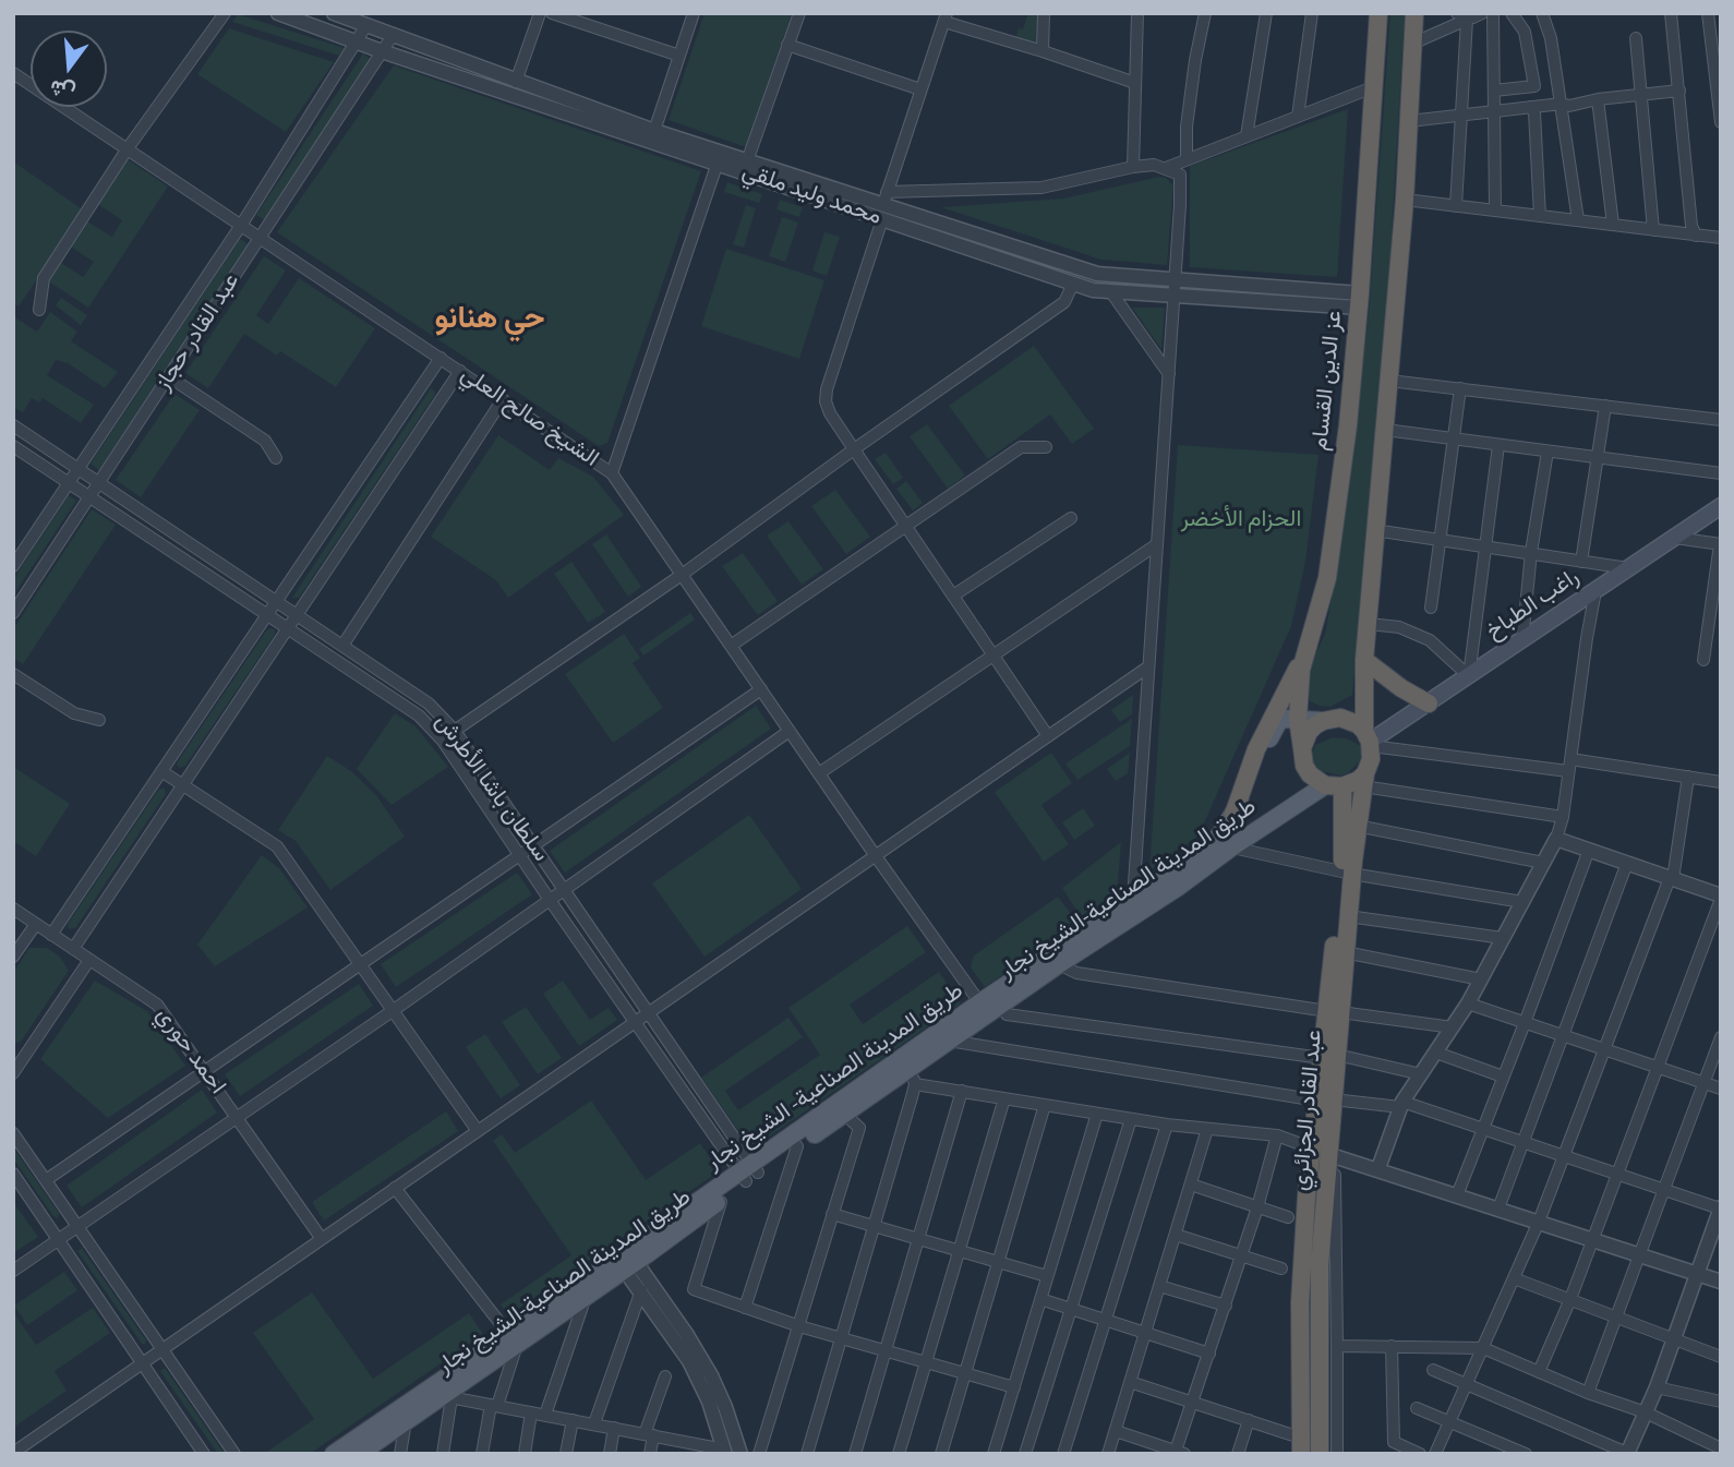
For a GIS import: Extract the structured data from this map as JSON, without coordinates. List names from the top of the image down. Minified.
{"streets":{"highway":["عز الدين القسام","عبد القادر الجزائري"],"main road":["راغب الطباخ","طريق المدينة الصناعية-الشيخ نجار","طريق المدينة الصناعية- الشيخ نجار"],"street":["محمد وليد ملقي","عبد القادر حجاز","الشيخ صالح العلي","سلطان باشا الأطرش","احمد حوري"]},"crossings":[["محمد وليد ملقي","عبد القادر حجاز"],["محمد وليد ملقي","عز الدين القسام"],["عبد القادر حجاز","الشيخ صالح العلي"],["عبد القادر حجاز","سلطان باشا الأطرش"],["عز الدين القسام","راغب الطباخ"],["عز الدين القسام","طريق المدينة الصناعية-الشيخ نجار"],["عز الدين القسام","طريق المدينة الصناعية- الشيخ نجار"],["عز الدين القسام","عبد القادر الجزائري"],["الشيخ صالح العلي","طريق المدينة الصناعية-الشيخ نجار"],["الشيخ صالح العلي","طريق المدينة الصناعية- الشيخ نجار"],["راغب الطباخ","طريق المدينة الصناعية-الشيخ نجار"],["راغب الطباخ","عبد القادر الجزائري"],["سلطان باشا الأطرش","طريق المدينة الصناعية-الشيخ نجار"],["سلطان باشا الأطرش","طريق المدينة الصناعية- الشيخ نجار"],["طريق المدينة الصناعية-الشيخ نجار","طريق المدينة الصناعية- الشيخ نجار"],["طريق المدينة الصناعية-الشيخ نجار","عبد القادر الجزائري"]],"districts":["حي هنانو"],"parks":["الحزام الأخضر"],"north":"bottom"}
